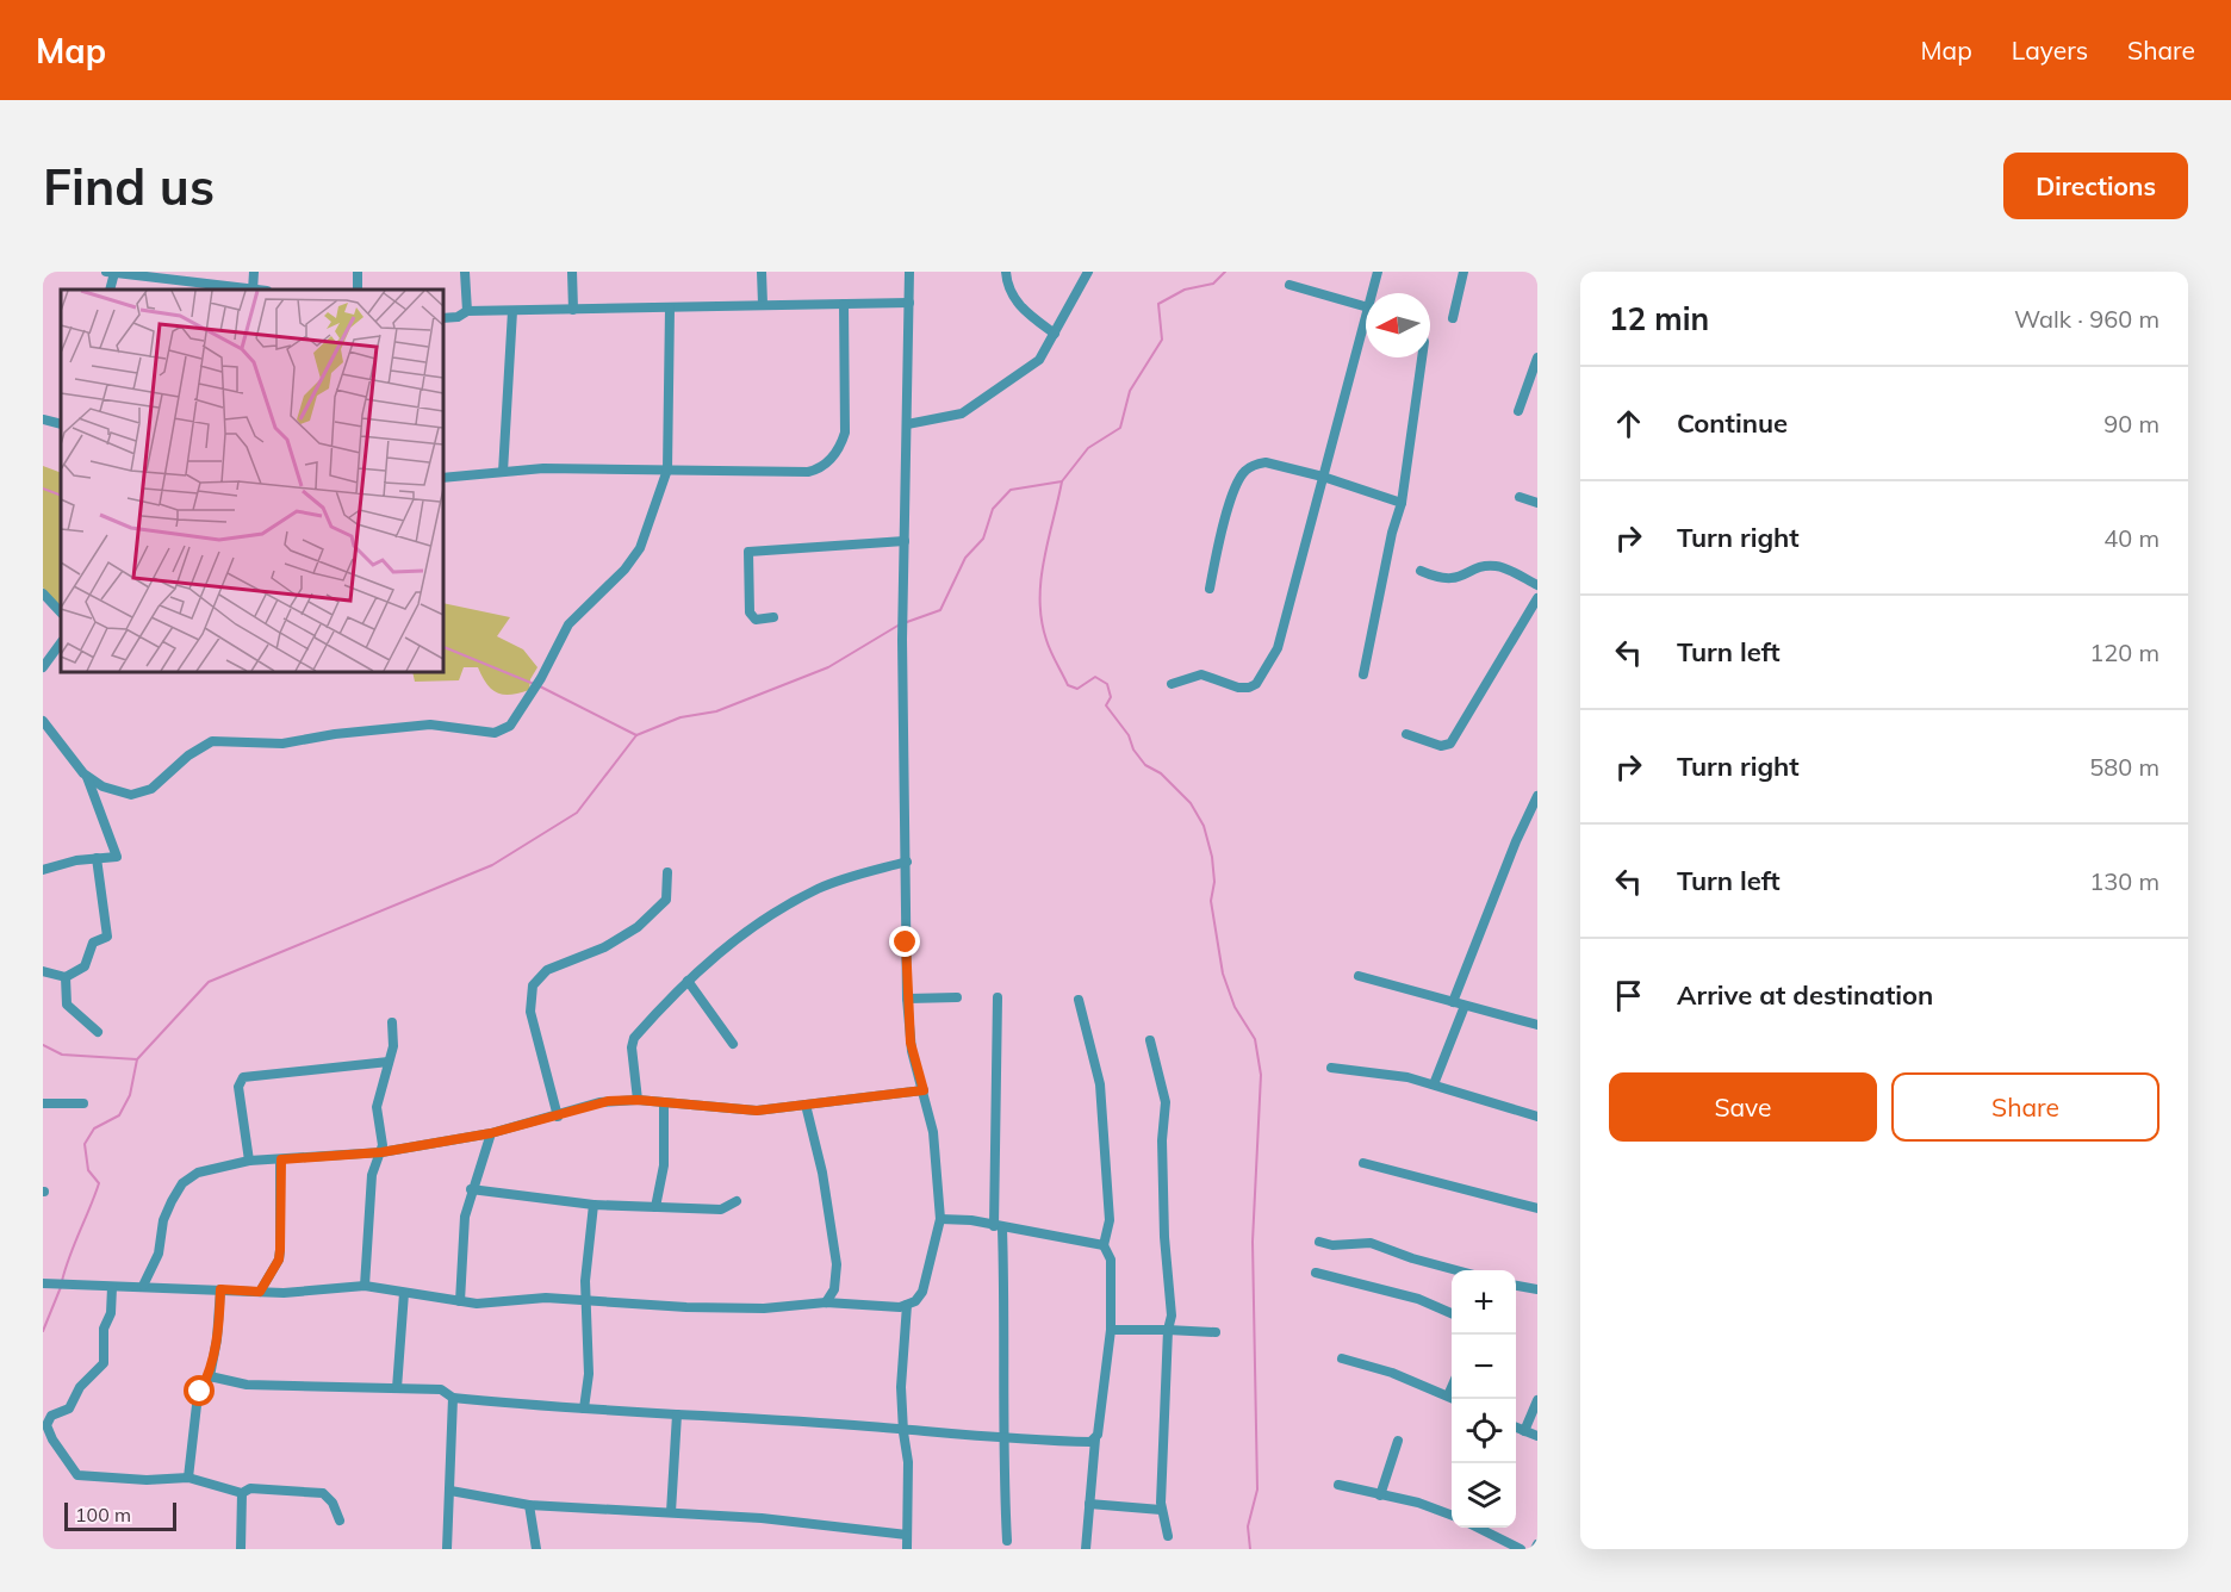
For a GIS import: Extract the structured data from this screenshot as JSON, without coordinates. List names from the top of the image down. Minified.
{"scale_bar":"100 m","north":"left","page":{"header":"Map","nav":["Map","Layers","Share"],"buttons":["Directions",["Save","Share"]],"title":"Find us","heading":["12 min","Walk · 960 m"],"list":[["Continue","90 m"],["Turn right","40 m"],["Turn left","120 m"],["Turn right","580 m"],["Turn left","130 m"],"Arrive at destination"],"map_buttons":["+","−"],"scale":"100 m"}}
